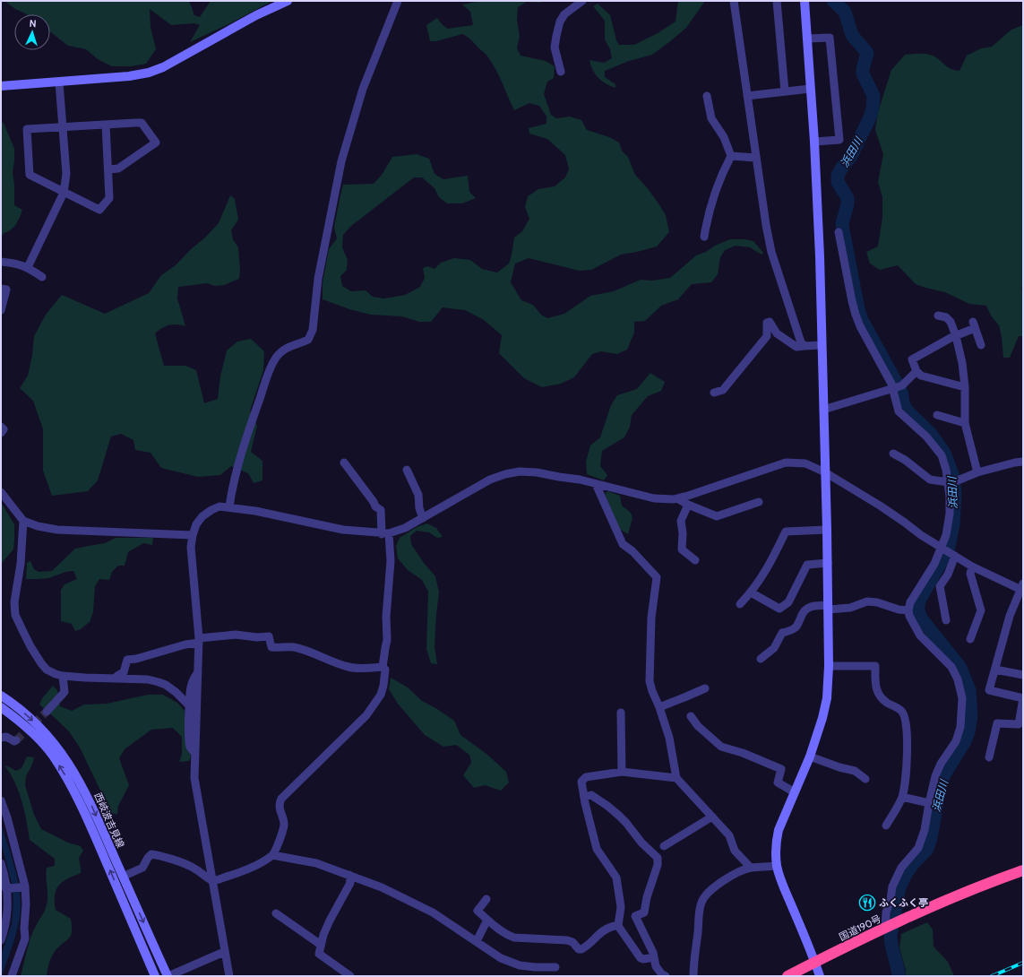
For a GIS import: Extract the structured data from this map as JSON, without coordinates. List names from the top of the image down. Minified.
{"streets":{"highway":["国道190号"],"street":["西岐波吉見線"]},"water":["浜田川"],"places":{"restaurant":["ふくふく亭"]},"north":"top"}
